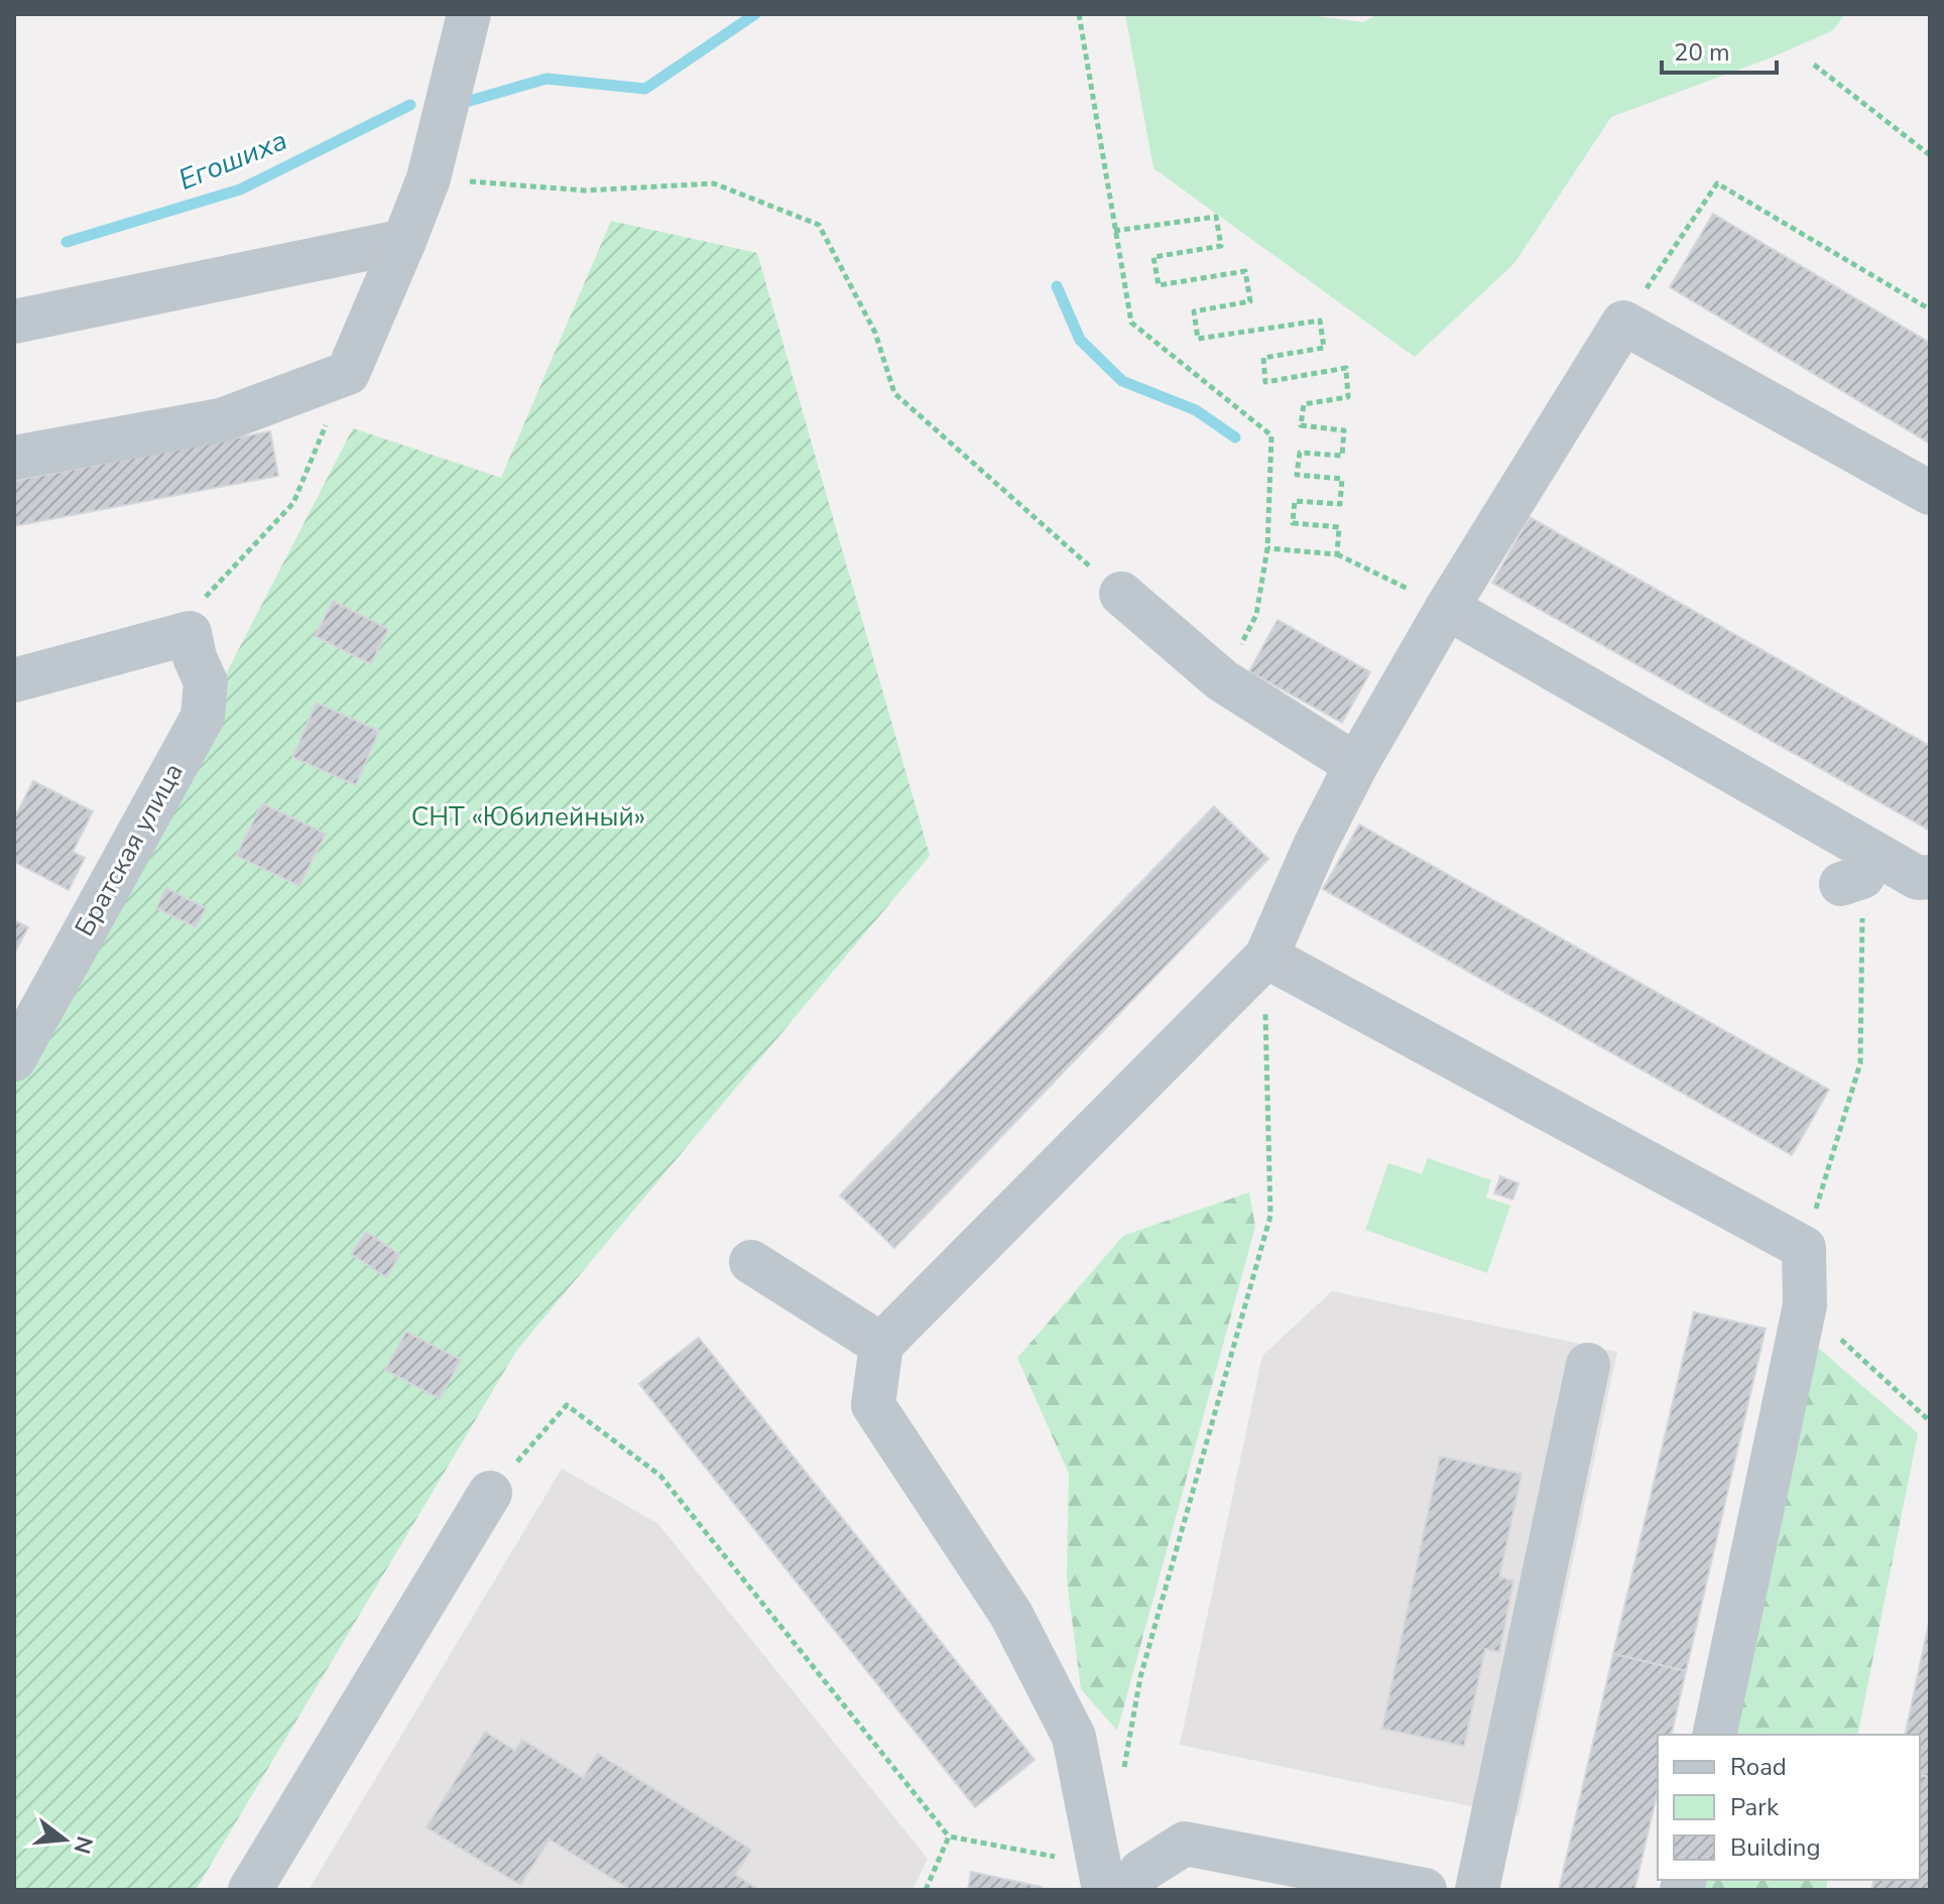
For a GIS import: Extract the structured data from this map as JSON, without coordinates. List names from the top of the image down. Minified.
{"streets":{"street":["Братская улица"]},"water":["Егошиха"],"parks":["СНТ «Юбилейный»"],"legend":["Road","Park","Building"],"scale_bar":"20 m","north":"right"}
